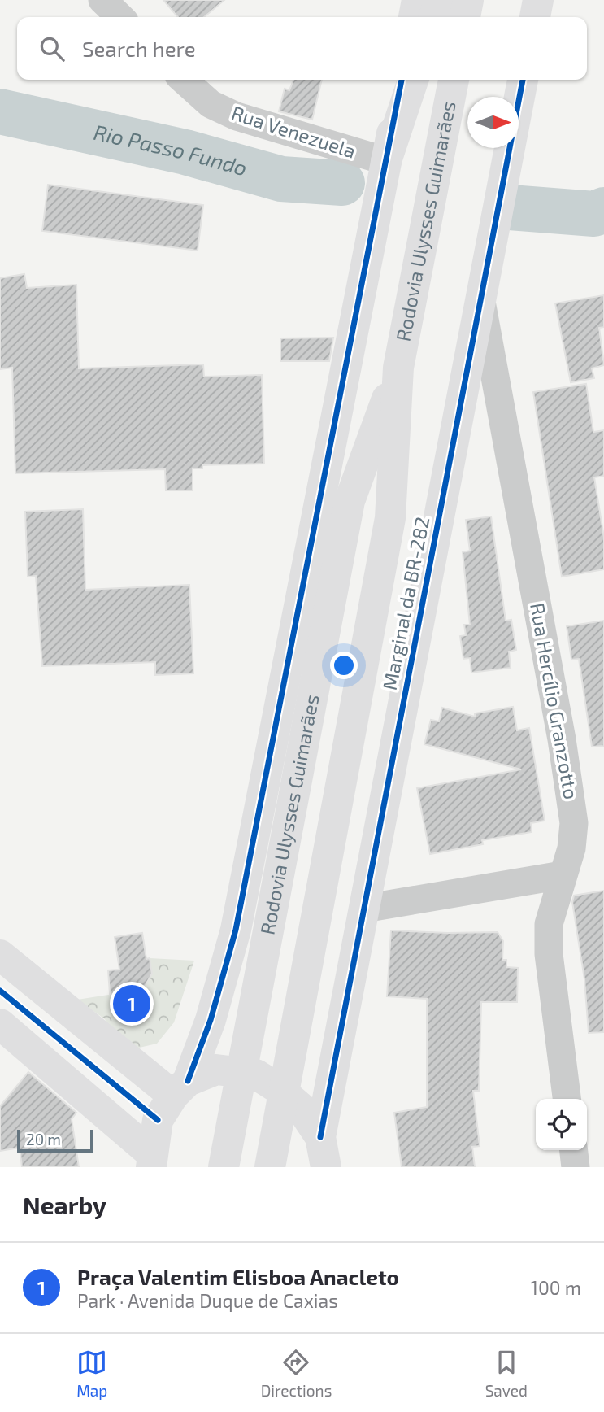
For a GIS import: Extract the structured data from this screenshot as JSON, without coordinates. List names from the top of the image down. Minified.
{"streets":{"main road":["Rodovia Ulysses Guimarães","Marginal da BR-282"],"street":["Rua Venezuela","Rua Hercílio Granzotto"]},"crossings":[["Marginal da BR-282","Rua Hercílio Granzotto"]],"water":["Rio Passo Fundo"],"scale_bar":"20 m","north":"right","page":{"search":"Search here","pins":"1","scale":"20 m","heading":"Nearby","list":[{"mark":"1","name":"Praça Valentim Elisboa Anacleto","note":"Park · Avenida Duque de Caxias","value":"100 m"}],"nav":["Map","Directions","Saved"]}}
